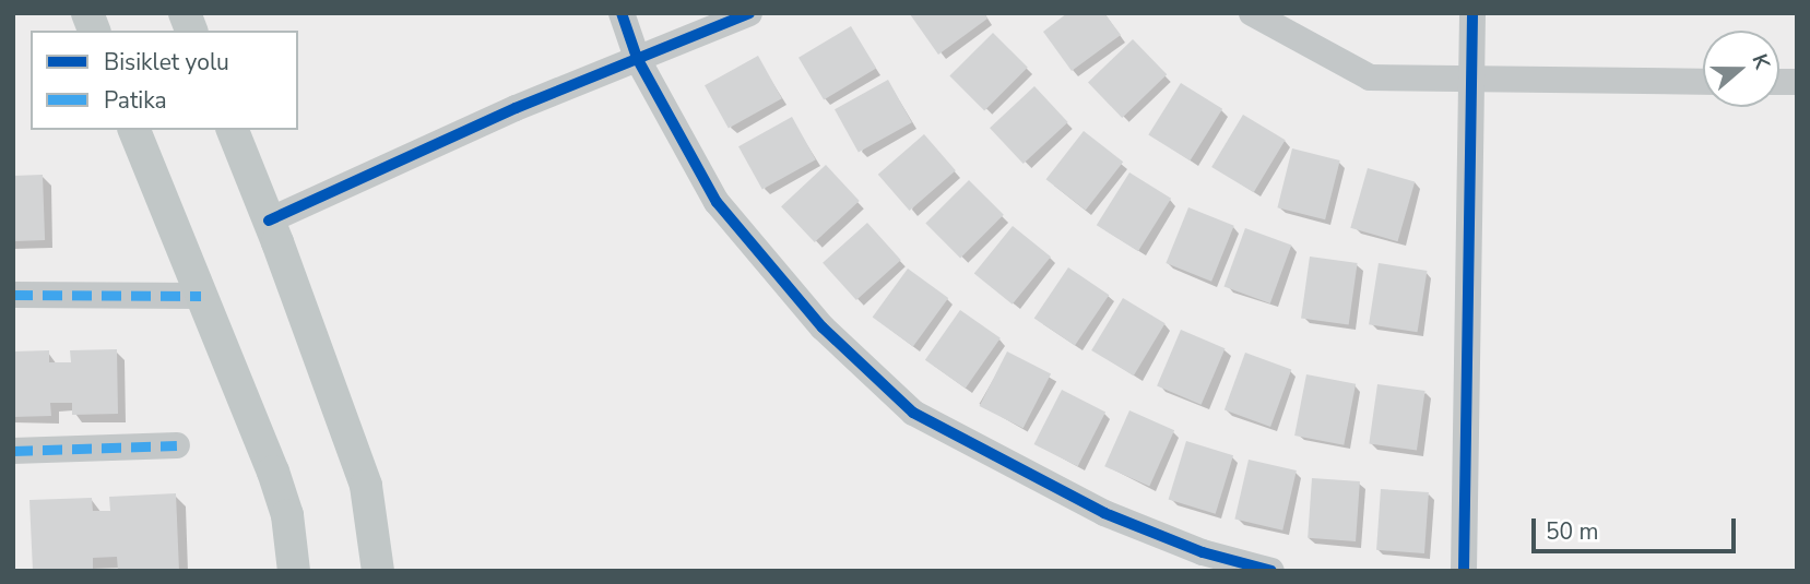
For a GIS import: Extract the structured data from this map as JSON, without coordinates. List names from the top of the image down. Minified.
{"legend":["Bisiklet yolu","Patika"],"scale_bar":"50 m","north":"right"}
